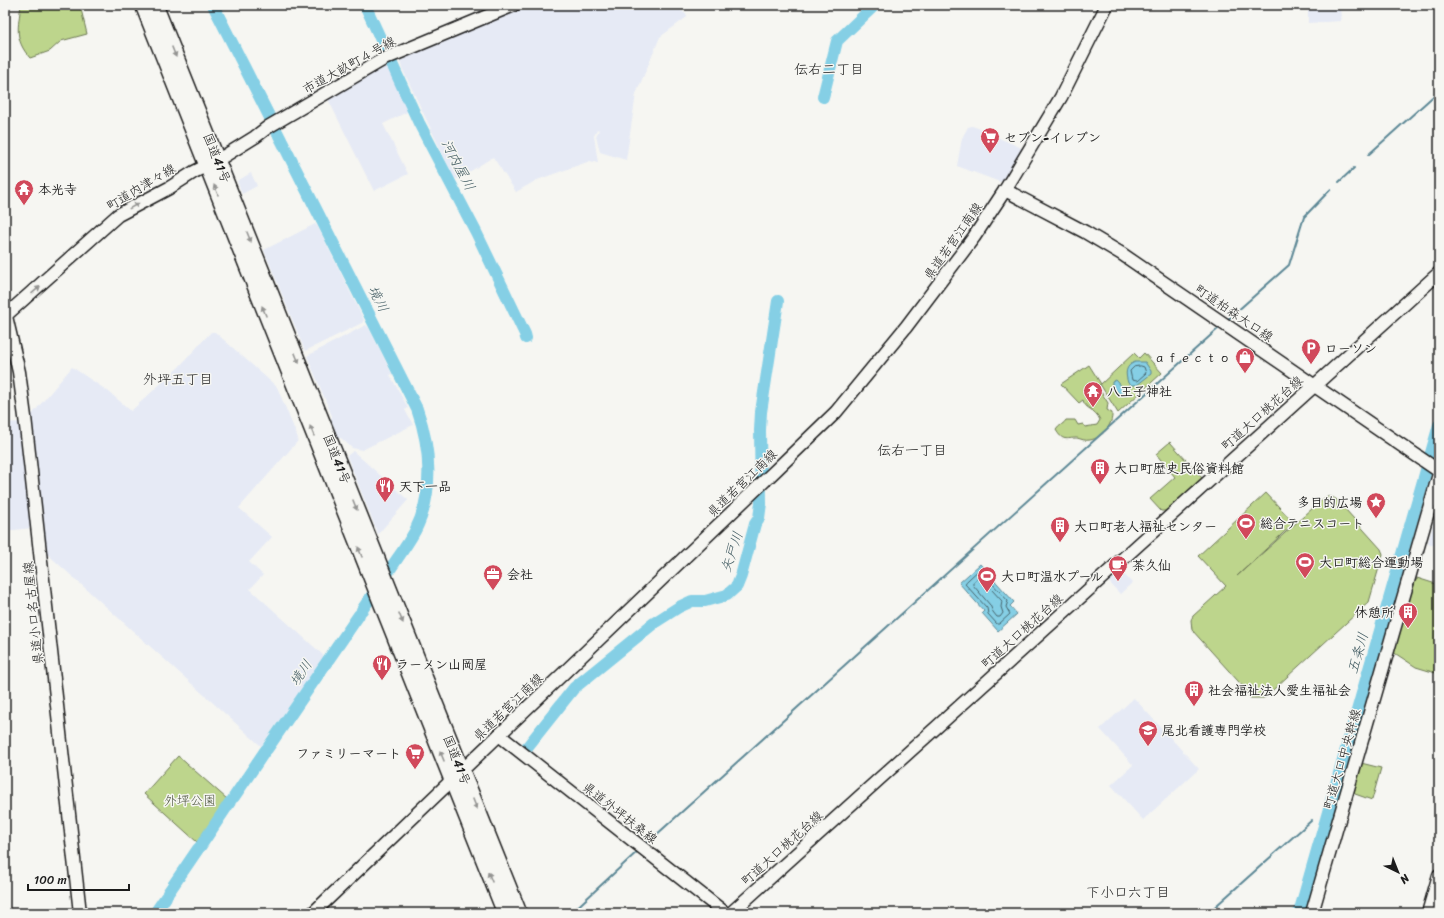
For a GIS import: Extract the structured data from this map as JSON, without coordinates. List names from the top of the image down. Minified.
{"streets":{"highway":["国道41号"],"street":["市道大畝町４号線","町道内津々線","県道若宮江南線","町道柏森大口線","町道大口桃花台線","県道小口名古屋線","町道大口中央幹線","県道外坪扶桑線"]},"crossings":[["市道大畝町４号線","町道内津々線"],["国道41号","町道内津々線"],["国道41号","県道若宮江南線"],["町道内津々線","県道小口名古屋線"],["県道若宮江南線","町道柏森大口線"],["県道若宮江南線","県道外坪扶桑線"],["町道柏森大口線","町道大口桃花台線"],["町道柏森大口線","町道大口中央幹線"]],"one_way":["町道内津々線"],"districts":["伝右二丁目","外坪五丁目","伝右一丁目","下小口六丁目"],"water":["河内屋川","境川","矢戸川","五条川"],"parks":["外坪公園"],"places":{"supermarket":["セブン-イレブン","ファミリーマート"],"temple":["本光寺","八王子神社"],"parking":["ローソン"],"shop":["ａｆｅｃｔｏ"],"building":["大口町歴史民俗資料館","大口町老人福祉センター","休憩所","社会福祉法人愛生福祉会"],"restaurant":["天下一品","ラーメン山岡屋"],"place":["多目的広場"],"sports":["総合テニスコート","大口町総合運動場","大口町温水プール"],"cafe":["茶久仙"],"office":["会社"],"school or university":["尾北看護専門学校"]},"scale_bar":"100 m","north":"bottom right"}
